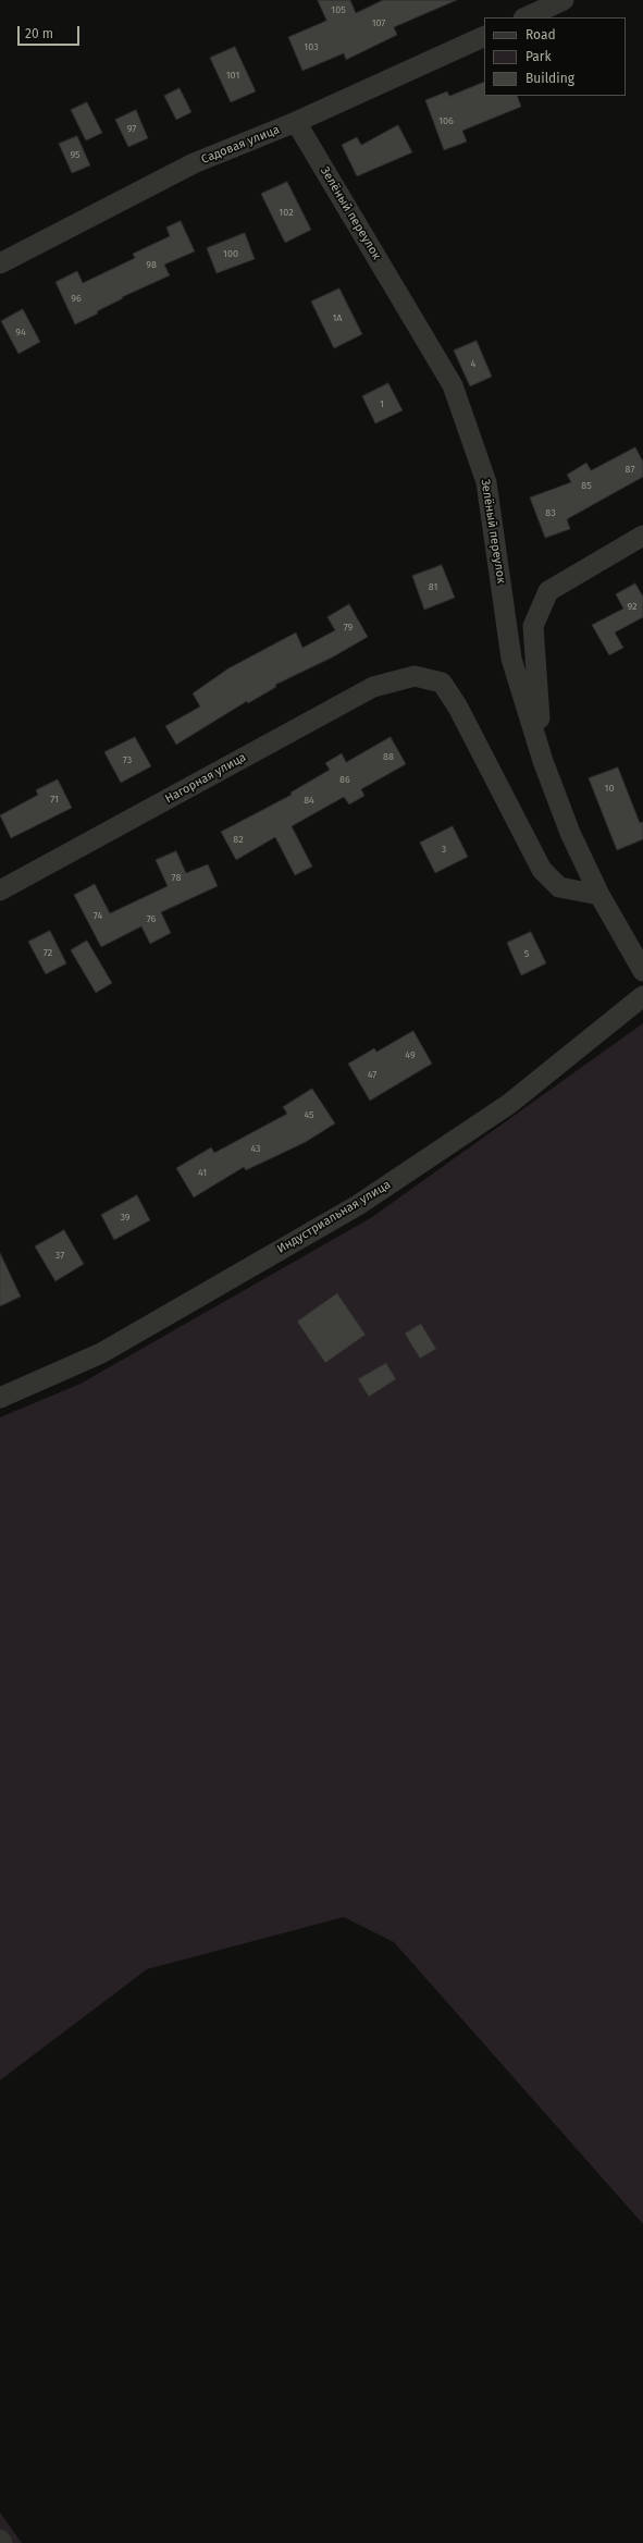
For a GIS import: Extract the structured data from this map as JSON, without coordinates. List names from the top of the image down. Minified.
{"streets":{"street":["Садовая улица","Зелёный переулок","Нагорная улица","Индустриальная улица"]},"crossings":[["Садовая улица","Зелёный переулок"],["Зелёный переулок","Нагорная улица"]],"house_numbers":["105","107","103","101","106","97","95","102","100","98","96","1А","94","4","1","87","85","83","81","92","79","88","73","86","10","71","84","82","3","78","74","76","72","5","49","47","45","43","41","39","37"],"legend":["Road","Park","Building"],"scale_bar":"20 m"}
